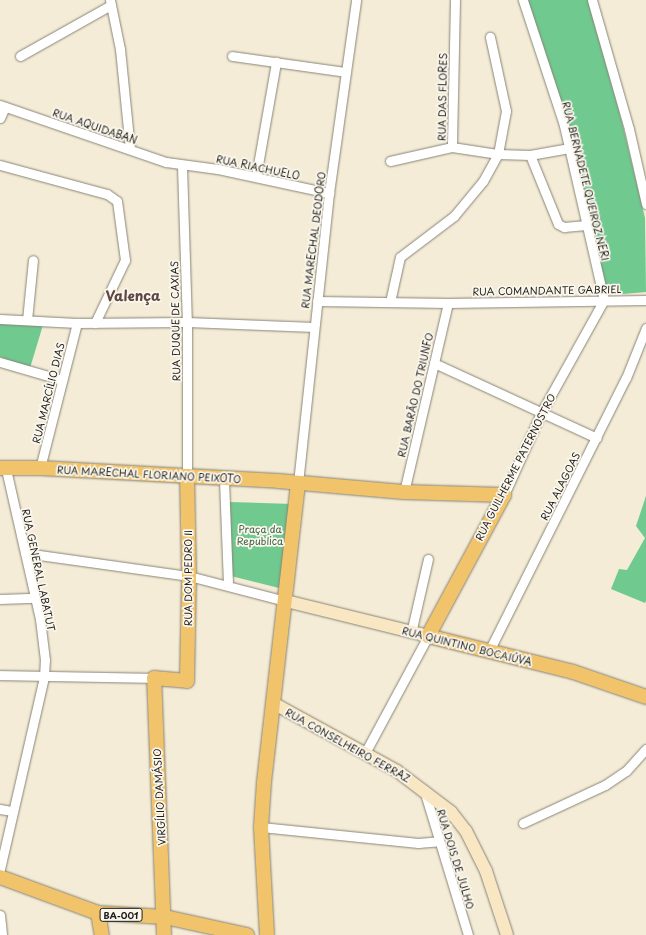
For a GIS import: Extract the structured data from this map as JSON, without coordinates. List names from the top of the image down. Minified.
{"streets":{"main road":["RUA GUILHERME PATERNOSTRO","RUA MARECHAL FLORIANO PEIXOTO","RUA DOM PEDRO II","RUA QUINTINO BOCAIÚVA","VIRGÍLIO DAMÁSIO","BA-001"],"street":["RUA DAS FLORES","RUA AQUIDABAN","RUA RIACHUELO","RUA BERNADETE QUEIROZ NERI","RUA MARECHAL DEODORO","RUA COMANDANTE GABRIEL","RUA DUQUE DE CAXIAS","RUA MARCÍLIO DIAS","RUA BARÃO DO TRIUNFO","RUA ALAGOAS","RUA GENERAL LABATUT","RUA CONSELHEIRO FERRAZ","RUA DOIS DE JULHO"]},"crossings":[["RUA DAS FLORES","RUA BERNADETE QUEIROZ NERI"],["RUA AQUIDABAN","RUA RIACHUELO"],["RUA AQUIDABAN","RUA DUQUE DE CAXIAS"],["RUA RIACHUELO","RUA MARECHAL DEODORO"],["RUA RIACHUELO","RUA DUQUE DE CAXIAS"],["RUA BERNADETE QUEIROZ NERI","RUA COMANDANTE GABRIEL"],["RUA BERNADETE QUEIROZ NERI","RUA GUILHERME PATERNOSTRO"],["RUA MARECHAL DEODORO","RUA COMANDANTE GABRIEL"],["RUA MARECHAL DEODORO","RUA MARECHAL FLORIANO PEIXOTO"],["RUA COMANDANTE GABRIEL","RUA BARÃO DO TRIUNFO"],["RUA COMANDANTE GABRIEL","RUA GUILHERME PATERNOSTRO"],["RUA DUQUE DE CAXIAS","RUA MARECHAL FLORIANO PEIXOTO"],["RUA DUQUE DE CAXIAS","RUA DOM PEDRO II"],["RUA MARCÍLIO DIAS","RUA MARECHAL FLORIANO PEIXOTO"],["RUA BARÃO DO TRIUNFO","RUA MARECHAL FLORIANO PEIXOTO"],["RUA GUILHERME PATERNOSTRO","RUA MARECHAL FLORIANO PEIXOTO"],["RUA GUILHERME PATERNOSTRO","RUA QUINTINO BOCAIÚVA"],["RUA MARECHAL FLORIANO PEIXOTO","RUA GENERAL LABATUT"],["RUA MARECHAL FLORIANO PEIXOTO","RUA DOM PEDRO II"],["RUA ALAGOAS","RUA QUINTINO BOCAIÚVA"],["RUA DOM PEDRO II","VIRGÍLIO DAMÁSIO"],["RUA CONSELHEIRO FERRAZ","RUA DOIS DE JULHO"],["VIRGÍLIO DAMÁSIO","BA-001"]],"districts":["Valença"],"parks":["Praça da Republica"]}
